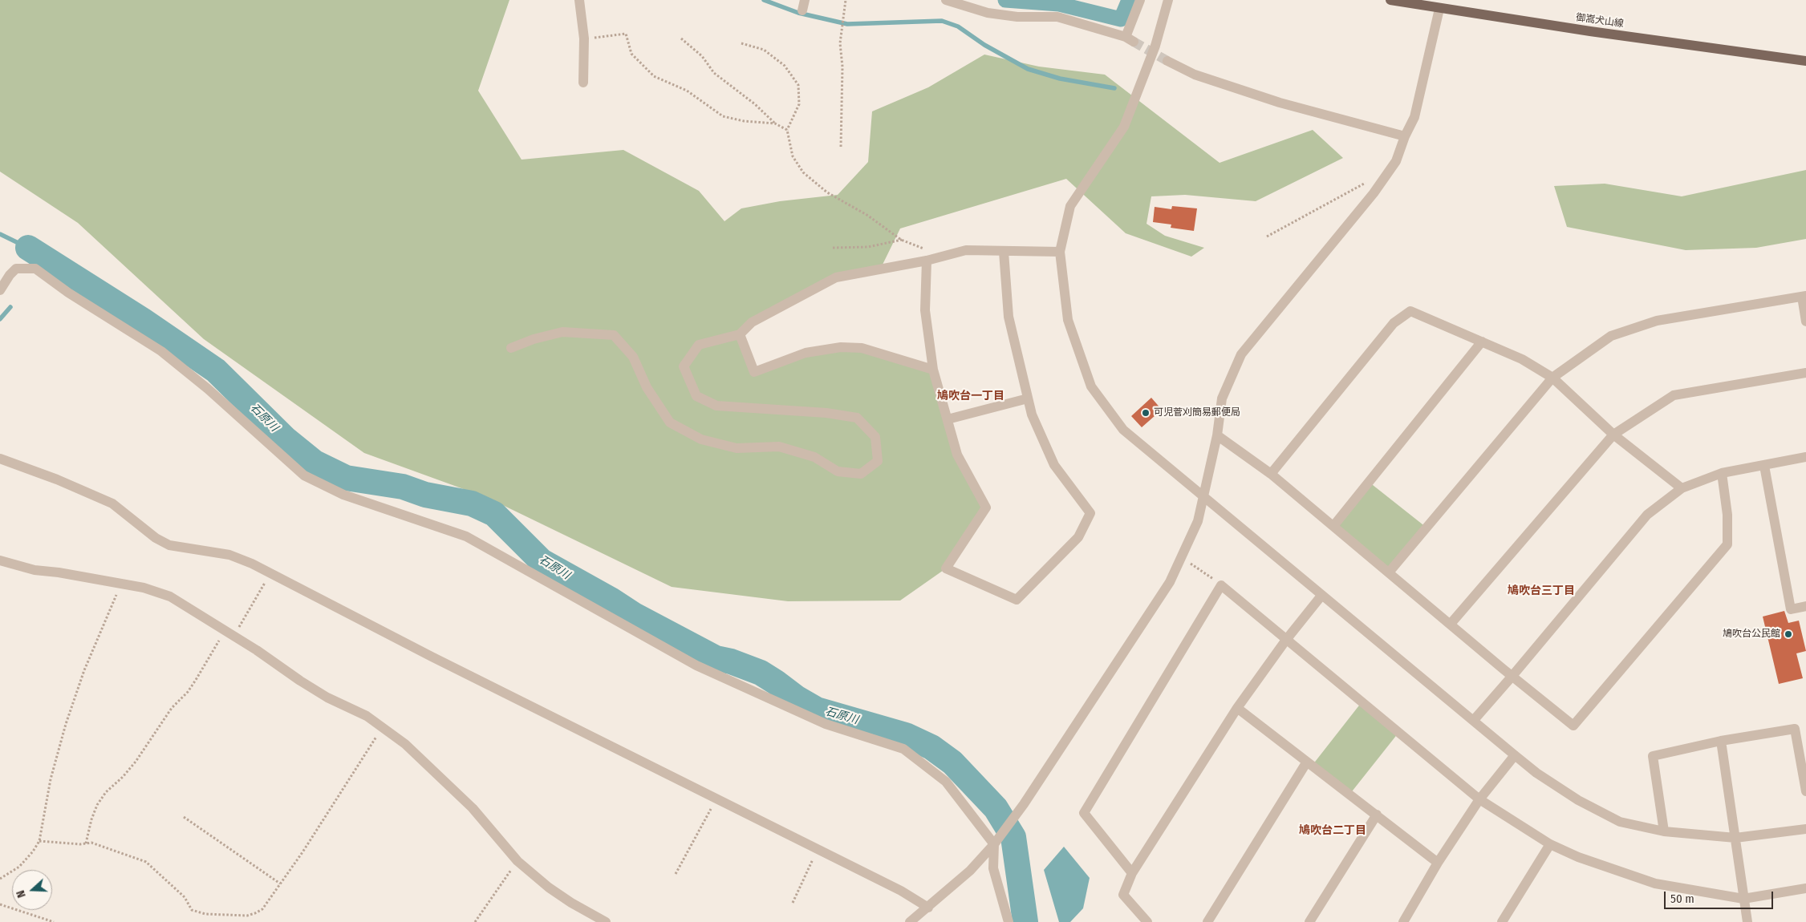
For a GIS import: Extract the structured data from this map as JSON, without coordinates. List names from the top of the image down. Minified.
{"streets":{"main road":["御嵩犬山線"]},"districts":["鳩吹台一丁目","鳩吹台三丁目","鳩吹台二丁目"],"water":["石原川"],"places":["可児菅刈簡易郵便局","鳩吹台公民館"],"scale_bar":"50 m","north":"left"}
